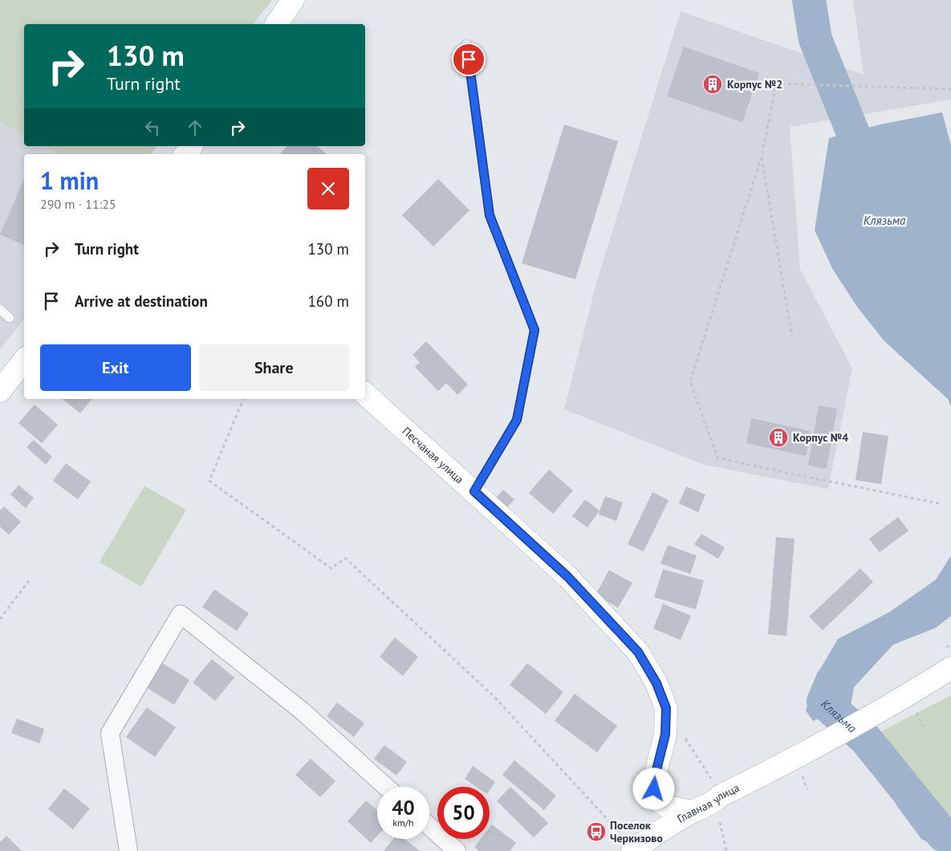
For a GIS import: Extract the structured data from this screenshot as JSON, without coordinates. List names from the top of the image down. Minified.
{"streets":{"main road":["Песчаная улица","Главная улица"]},"crossings":[["Песчаная улица","Главная улица"]],"water":["Клязьма"],"places":{"building":["Корпус №2","Корпус №4"],"bus stop":["Поселок Черкизово"]},"page":{"turn":["130 m","Turn right"],"heading":["1 min","290 m · 11:25"],"list":[{"name":"Turn right","value":"130 m"},{"name":"Arrive at destination","value":"160 m"}],"buttons":["Exit","Share"],"speed":"40 km/h","limit":"50"}}
